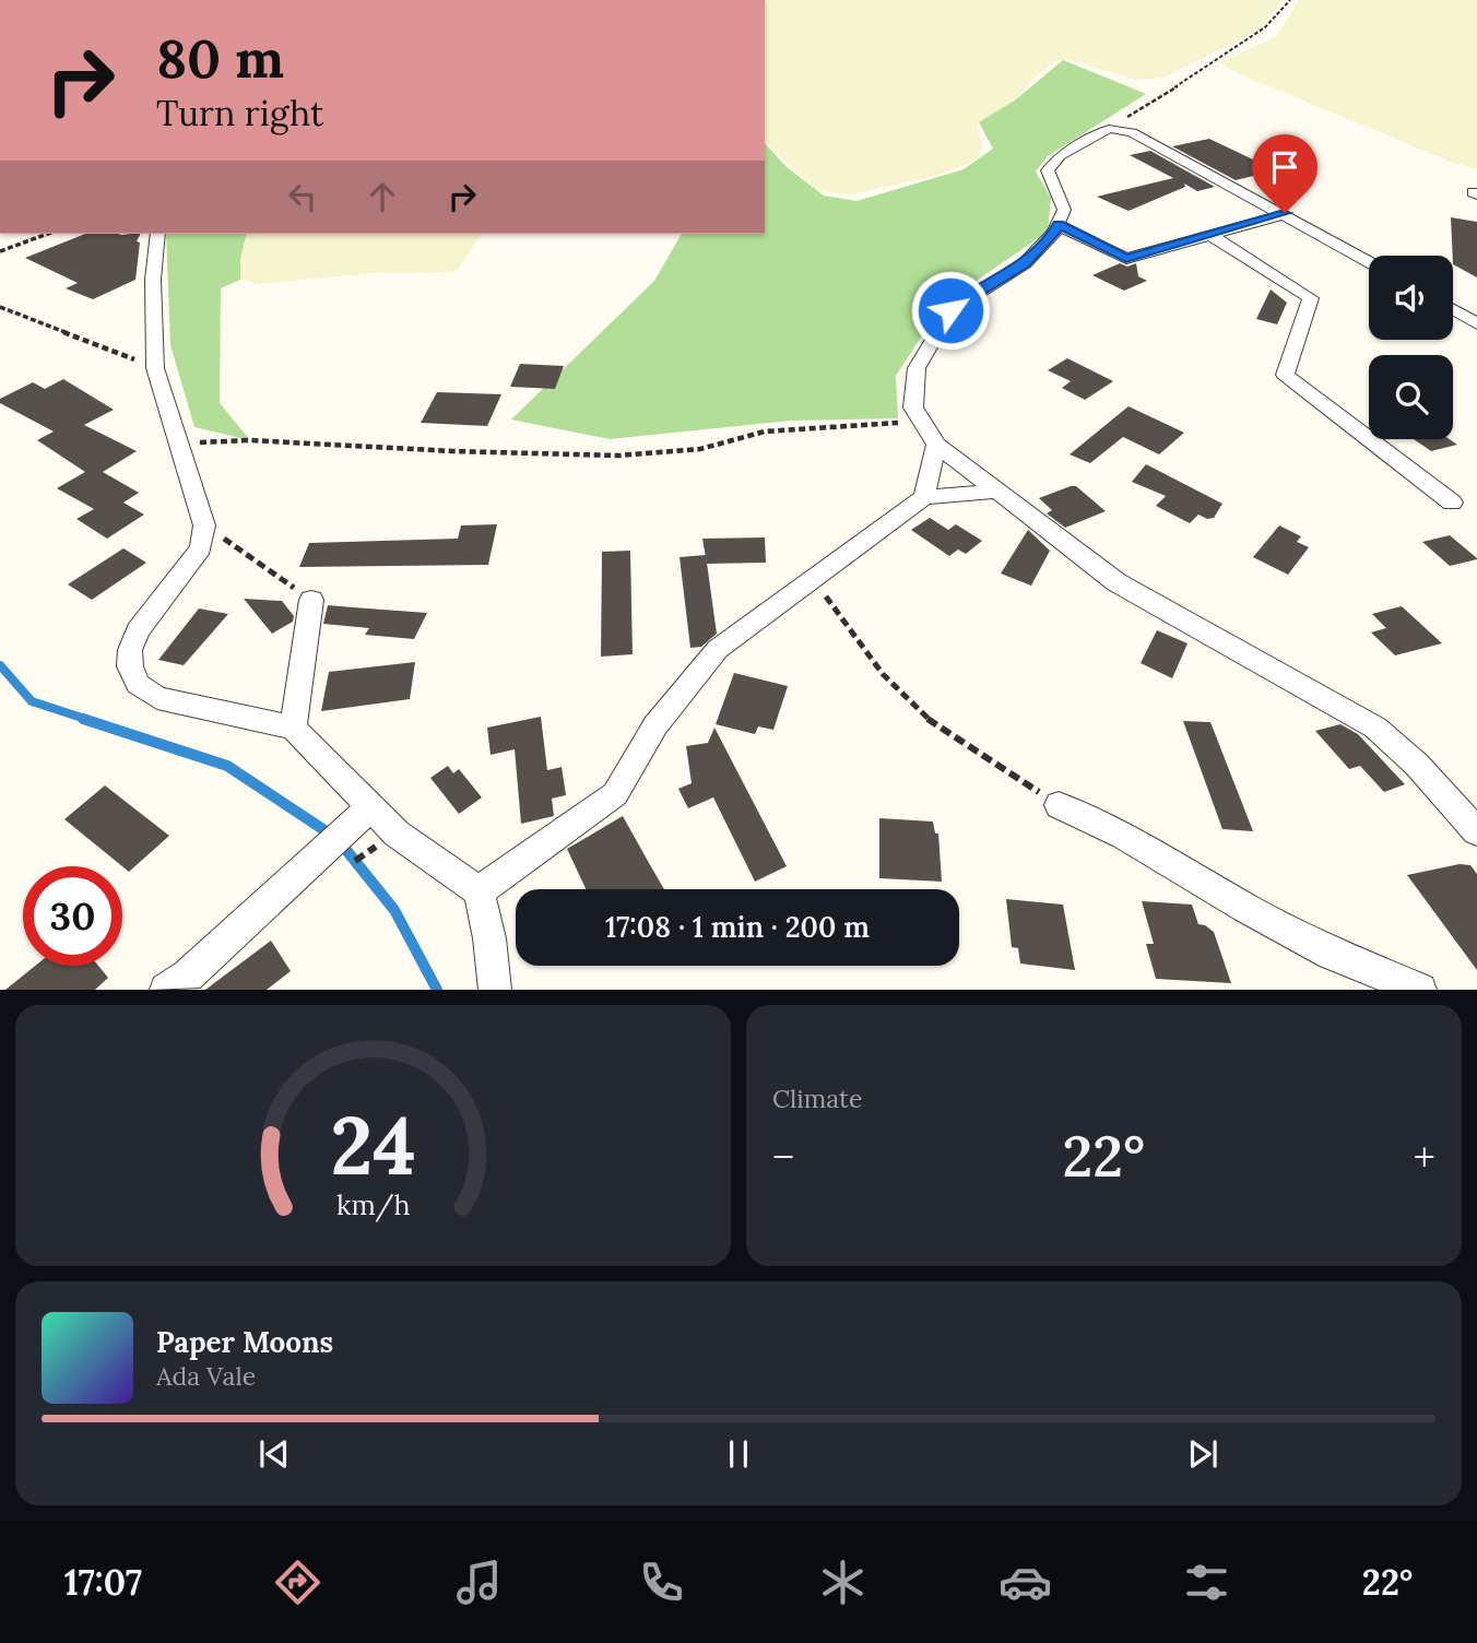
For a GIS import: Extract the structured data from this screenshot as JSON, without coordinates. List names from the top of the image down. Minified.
{"page":{"turn":["80 m","Turn right"],"limit":"30","trip":"17:08 · 1 min · 200 m","tile":"Climate","heat":["−","22°","+"],"song":["Paper Moons","Ada Vale"],"tabs":["17:07","22°"],"gauge":["24","km/h"]}}
